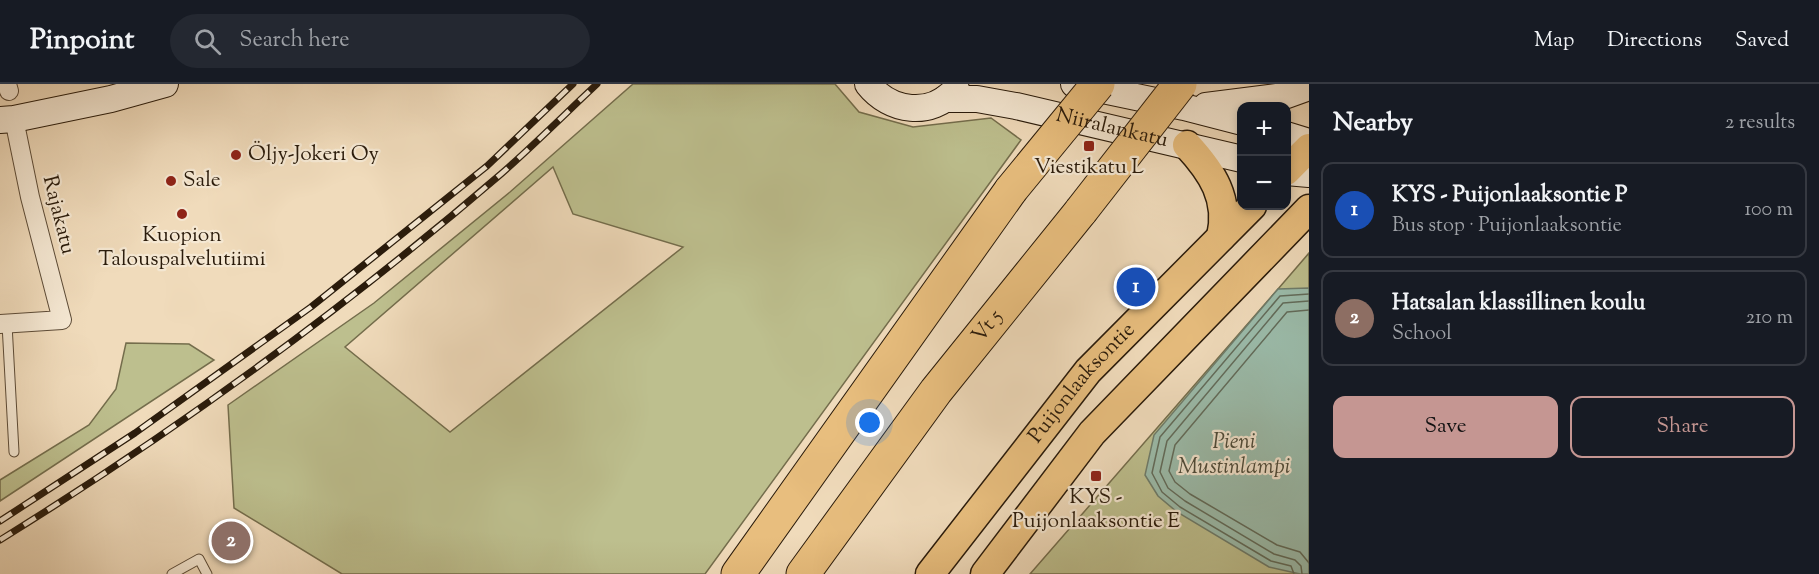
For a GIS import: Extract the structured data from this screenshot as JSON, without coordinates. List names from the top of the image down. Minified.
{"streets":{"highway":["Vt 5"],"main road":["Niiralankatu","Puijonlaaksontie"],"street":["Rajakatu"]},"crossings":[["Niiralankatu","Vt 5"]],"water":["Pieni Mustinlampi"],"places":{"transit":["Viestikatu L","KYS - Puijonlaaksontie E"],"other":["Öljy-Jokeri Oy","Sale","Kuopion Talouspalvelutiimi"]},"page":{"header":"Pinpoint","search":"Search here","nav":["Map","Directions","Saved"],"heading":["Nearby","2 results"],"map_buttons":["+","−"],"list":[{"mark":"1","name":"KYS - Puijonlaaksontie P","note":"Bus stop · Puijonlaaksontie","value":"100 m"},{"mark":"2","name":"Hatsalan klassillinen koulu","note":"School","value":"210 m"}],"pins":["1","2"],"buttons":["Save","Share"]}}
